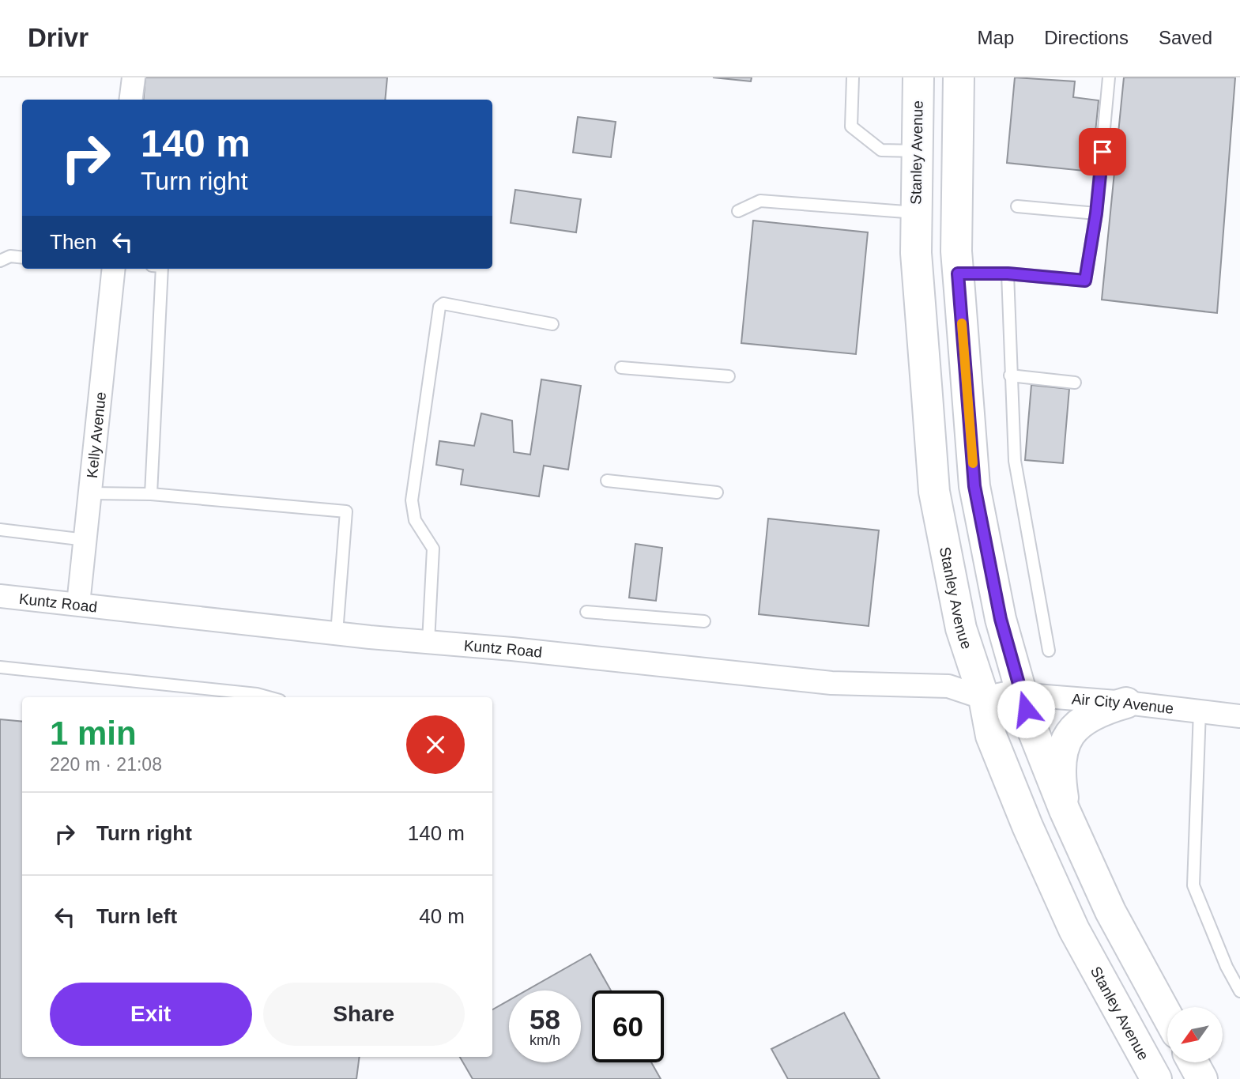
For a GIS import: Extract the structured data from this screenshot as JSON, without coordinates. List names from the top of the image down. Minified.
{"streets":{"main road":["Stanley Avenue"],"street":["Kelly Avenue","Kuntz Road","Air City Avenue"]},"crossings":[["Stanley Avenue","Kuntz Road"],["Stanley Avenue","Air City Avenue"],["Kelly Avenue","Kuntz Road"],["Kuntz Road","Air City Avenue"]],"north":"bottom left","page":{"header":"Drivr","nav":["Map","Directions","Saved"],"turn":["140 m","Turn right"],"then":"Then","heading":["1 min","220 m · 21:08"],"list":[{"name":"Turn right","value":"140 m"},{"name":"Turn left","value":"40 m"}],"buttons":["Exit","Share"],"speed":"58 km/h","limit":"60"}}
